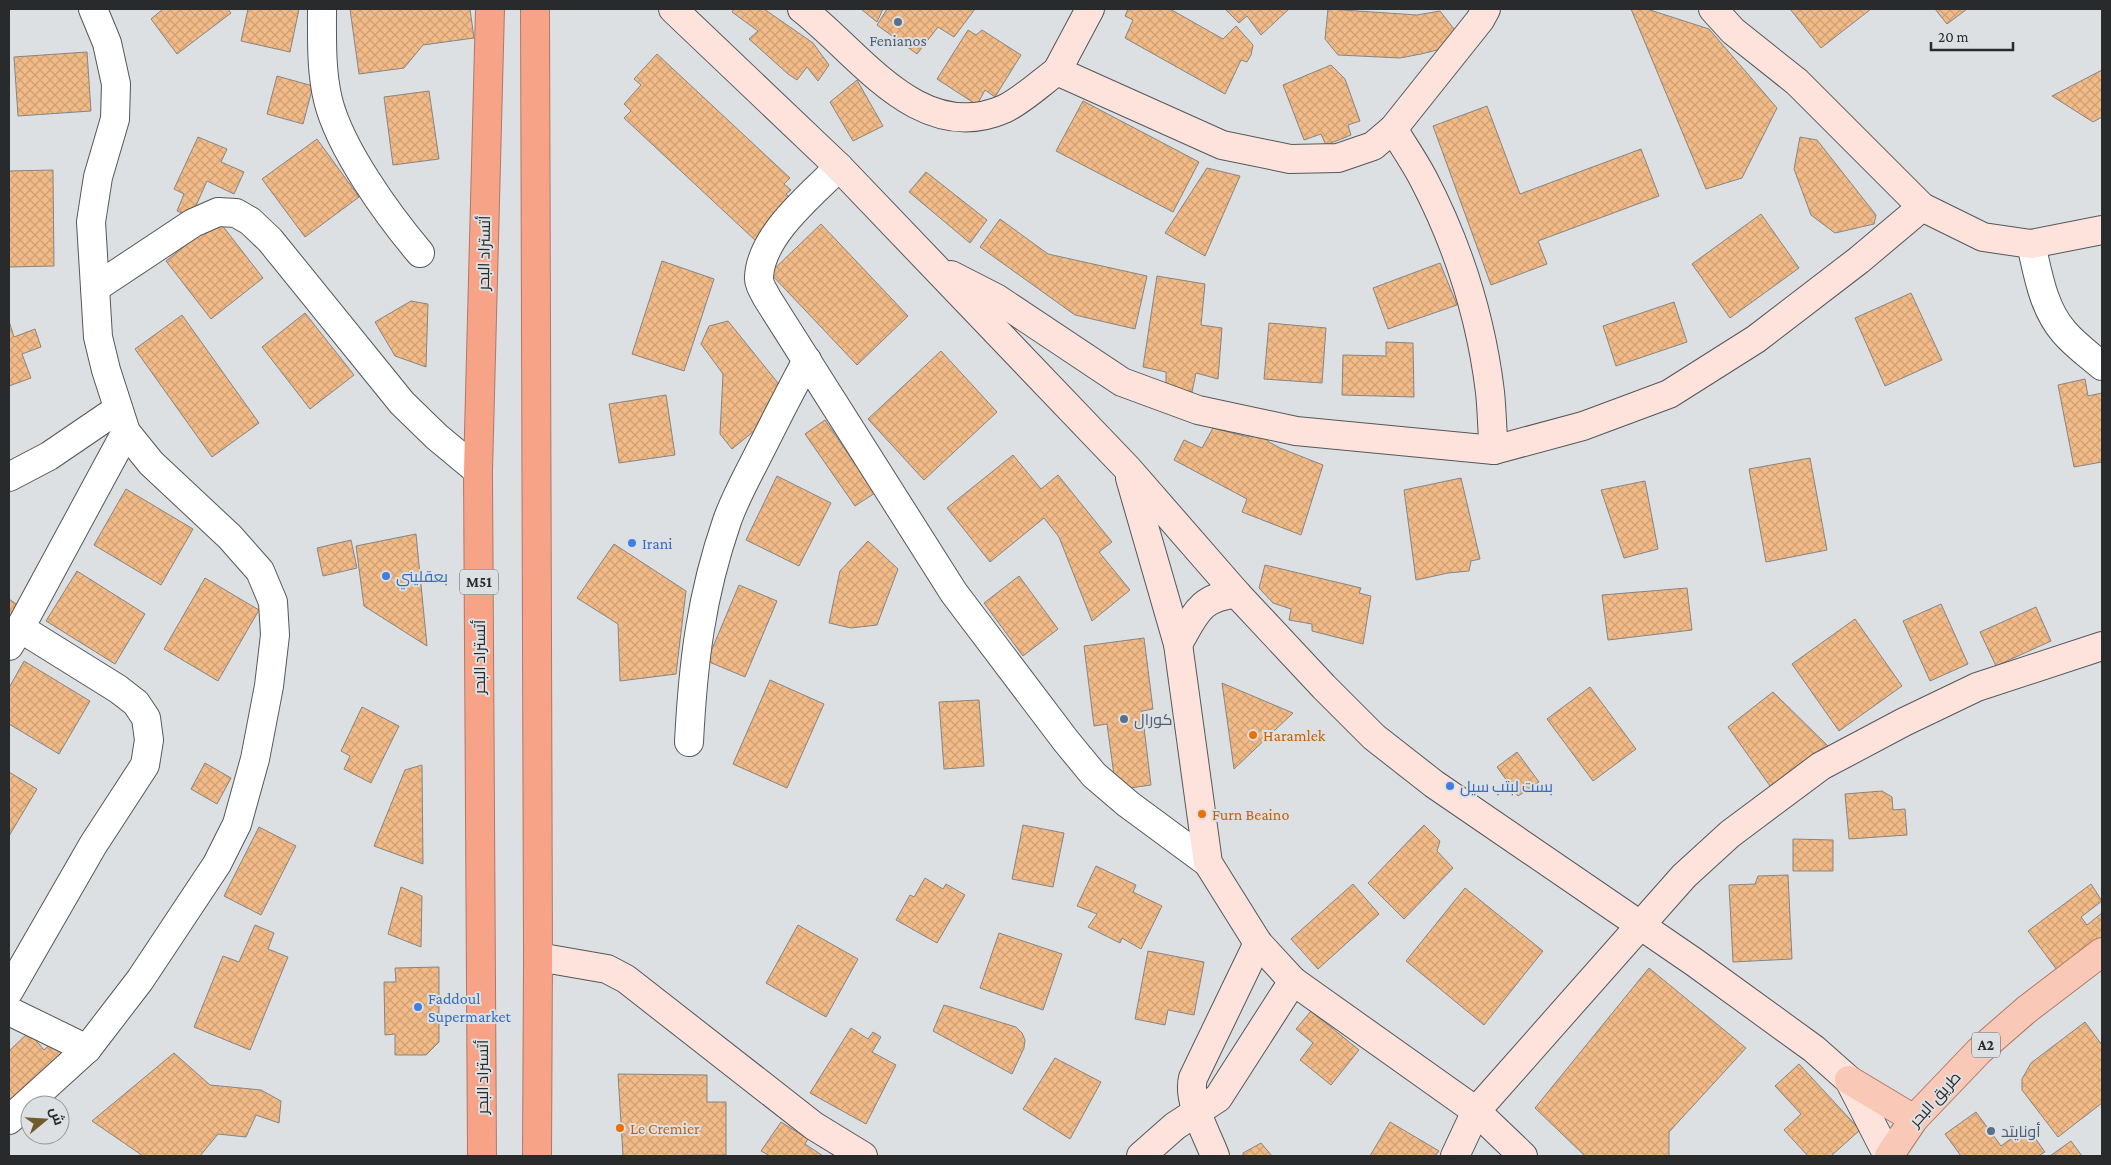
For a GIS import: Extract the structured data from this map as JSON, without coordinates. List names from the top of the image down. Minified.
{"streets":{"highway":["أتستراد البحر","M51"],"main road":["A2","طريق البحر"]},"places":["Fenianos","Irani","بعقليني","كورال","Haramlek","بست لبتب سيل","Furn Beaino","Faddoul Supermarket","Le Cremier","أونايتد"],"scale_bar":"20 m","north":"right"}
